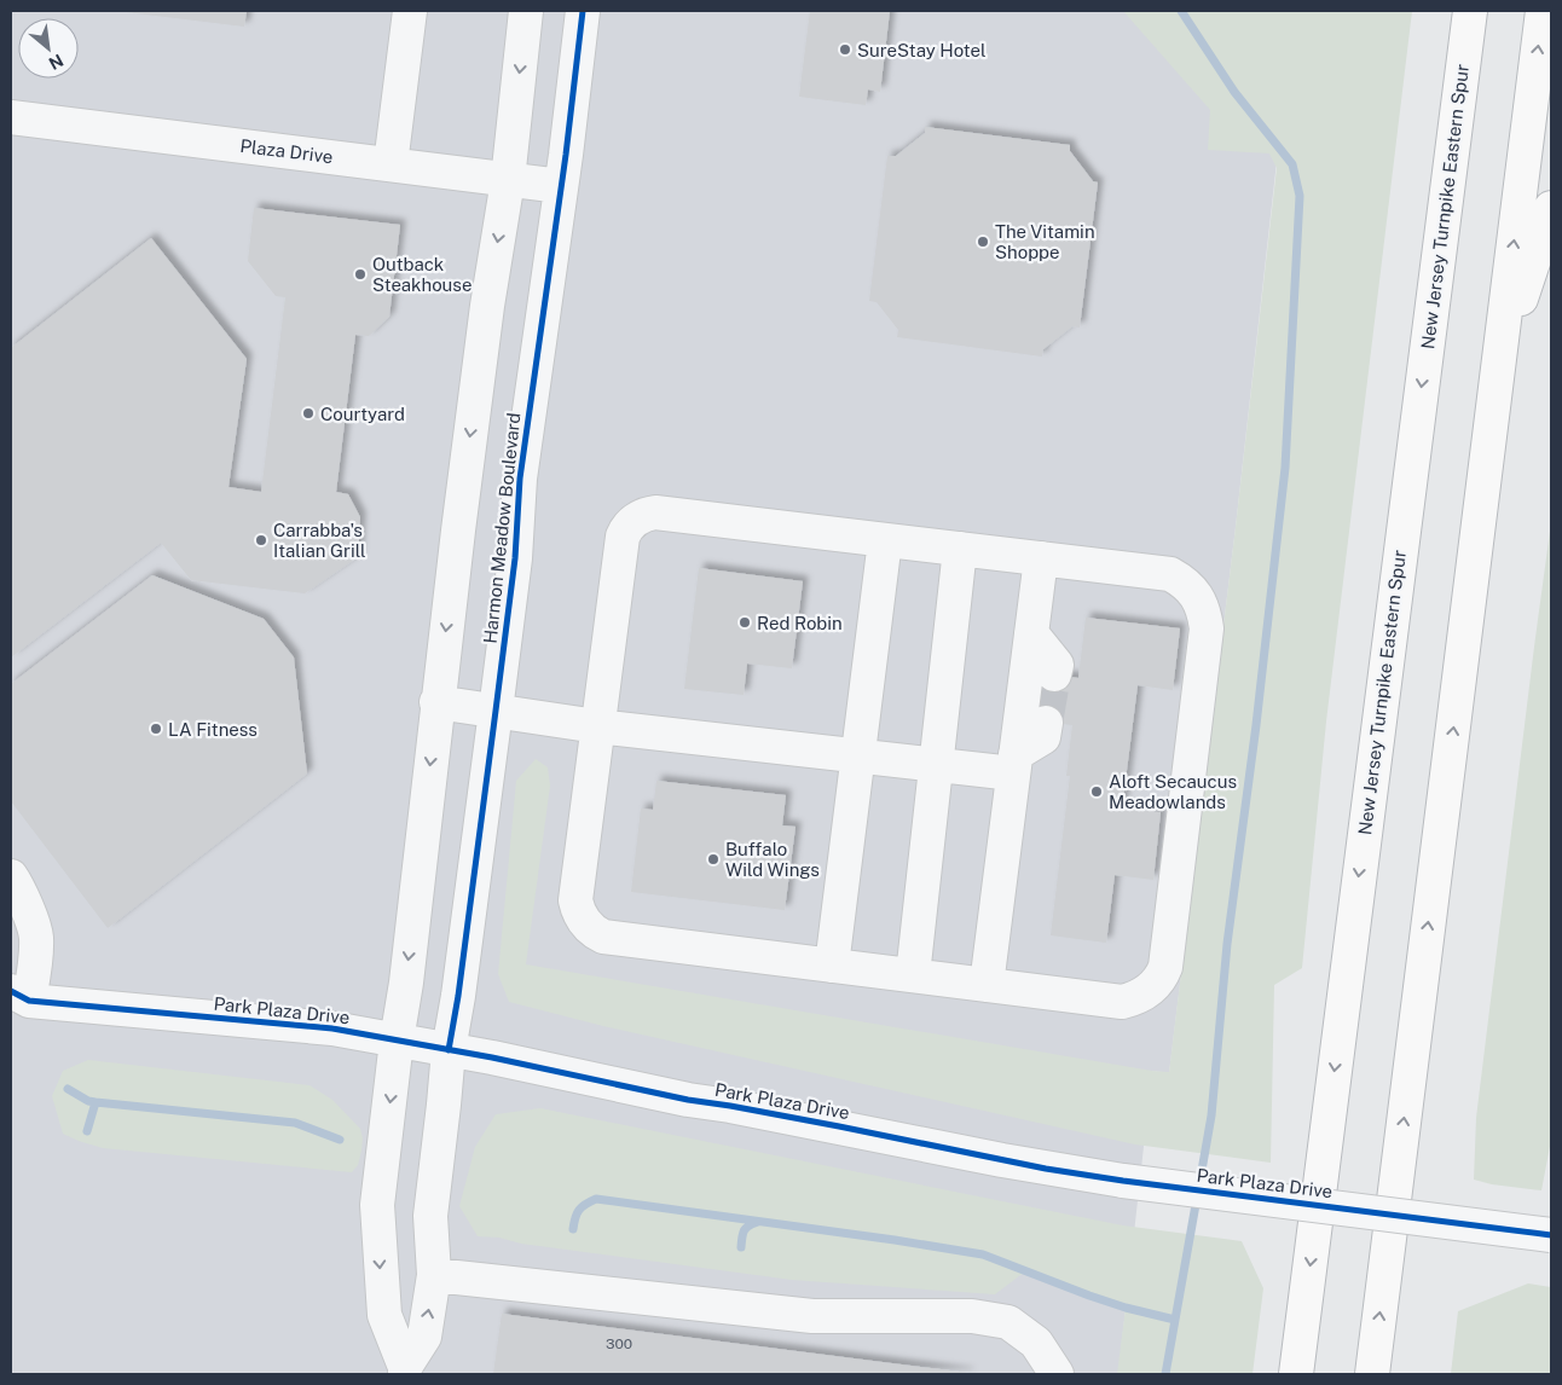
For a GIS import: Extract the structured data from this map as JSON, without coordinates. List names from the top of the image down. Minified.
{"streets":{"highway":["New Jersey Turnpike Eastern Spur"],"street":["Plaza Drive","Harmon Meadow Boulevard","Park Plaza Drive"]},"crossings":[["Plaza Drive","Harmon Meadow Boulevard"],["Harmon Meadow Boulevard","Park Plaza Drive"]],"places":["SureStay Hotel","The Vitamin Shoppe","Outback Steakhouse","Courtyard","Carrabba's Italian Grill","Red Robin","LA Fitness","Aloft Secaucus Meadowlands","Buffalo Wild Wings"],"house_numbers":["300"],"north":"bottom right"}
